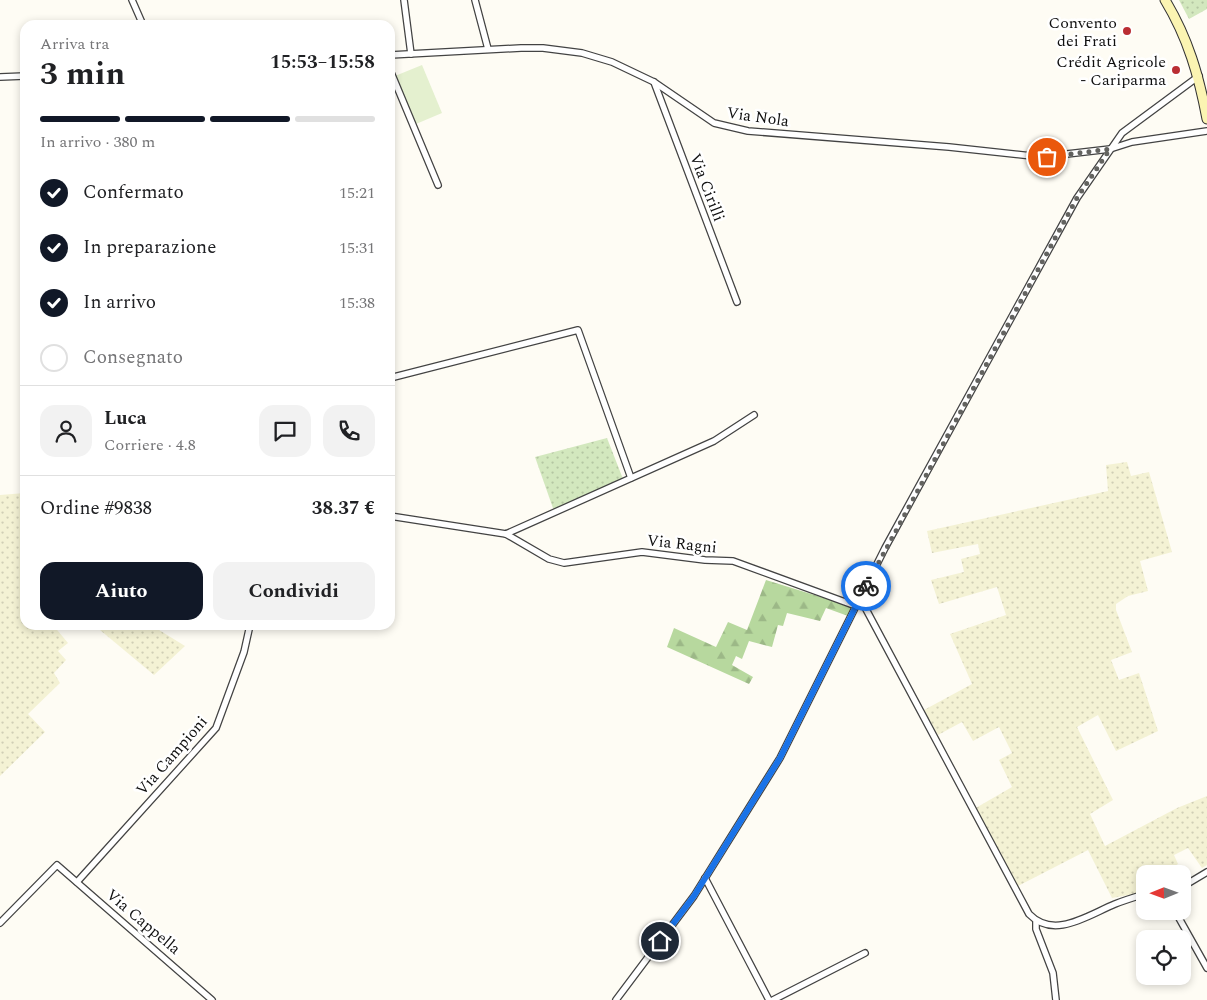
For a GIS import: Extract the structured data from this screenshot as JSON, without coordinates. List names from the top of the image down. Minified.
{"streets":{"street":["Via Nola","Via Cirilli","Via Ragni","Via Campioni","Via Cappella"]},"crossings":[["Via Nola","Via Cirilli"],["Via Campioni","Via Cappella"]],"places":["Convento dei Frati","Crédit Agricole - Cariparma"],"north":"left","page":{"heading":["3 min","Arriva tra","15:53–15:58"],"panel":["Luca","Corriere · 4.8","Ordine #9838","38.37 €"],"bar":"In arrivo · 380 m","list":[["Confermato","15:21"],["In preparazione","15:31"],["In arrivo","15:38"],"Consegnato"],"buttons":["Aiuto","Condividi"]}}
